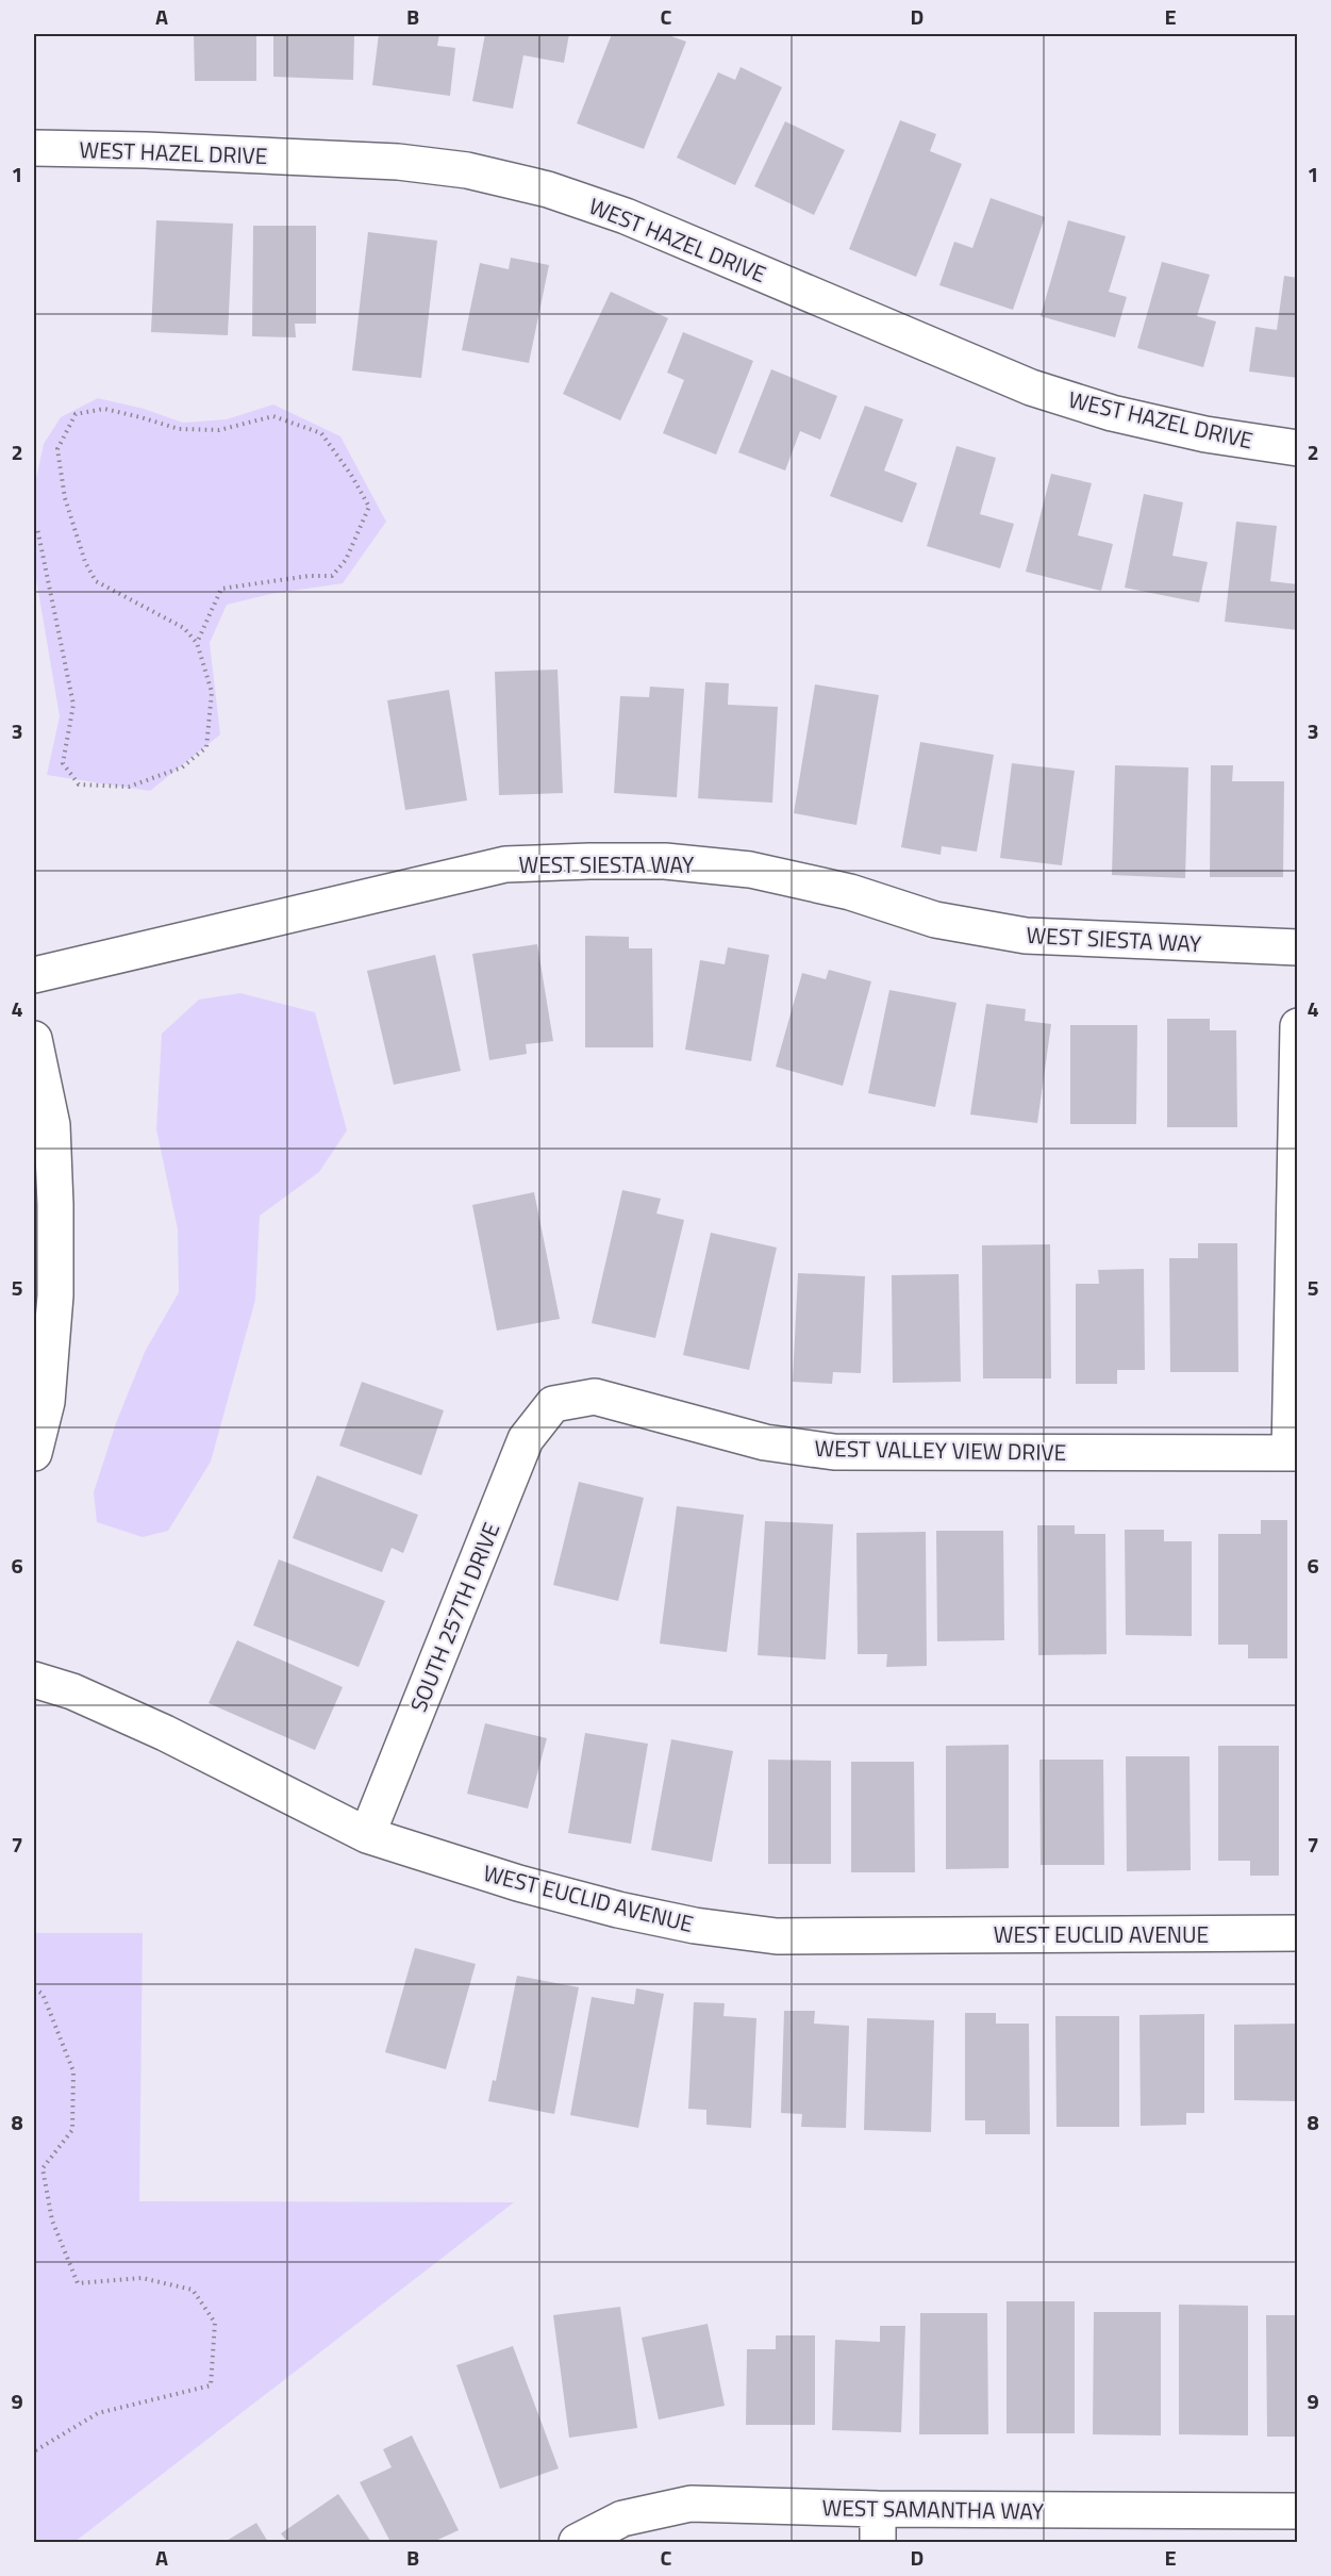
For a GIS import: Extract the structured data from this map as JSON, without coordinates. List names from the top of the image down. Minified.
{"streets":{"street":["WEST HAZEL DRIVE","WEST SIESTA WAY","WEST VALLEY VIEW DRIVE","SOUTH 257TH DRIVE","WEST EUCLID AVENUE","WEST SAMANTHA WAY"]},"crossings":[["WEST VALLEY VIEW DRIVE","SOUTH 257TH DRIVE"],["SOUTH 257TH DRIVE","WEST EUCLID AVENUE"]],"grid":{"columns":["A","B","C","D","E"],"rows":["1","2","3","4","5","6","7","8","9"]}}
